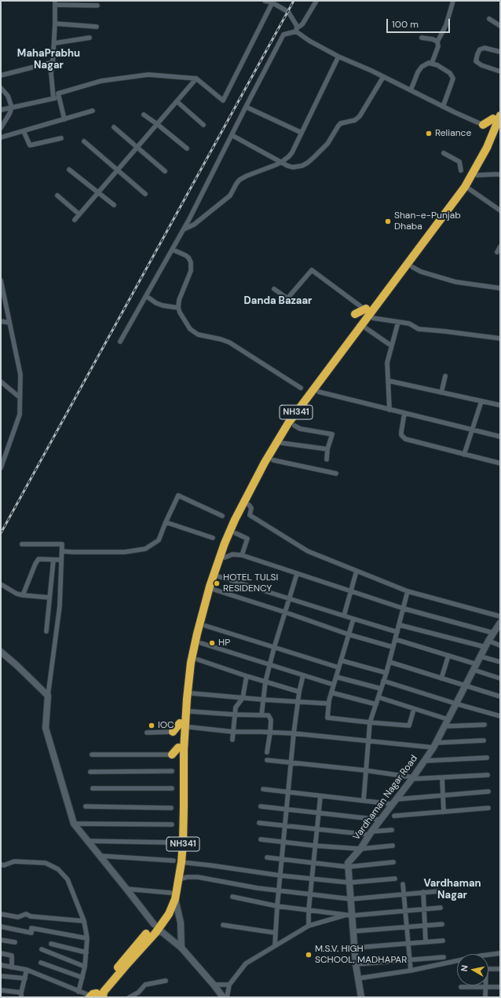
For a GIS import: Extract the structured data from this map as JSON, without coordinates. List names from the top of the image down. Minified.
{"streets":{"highway":["NH341"],"street":["Vardhaman Nagar Road"]},"districts":["MahaPrabhu Nagar","Danda Bazaar","Vardhaman Nagar"],"places":["Reliance","Shan-e-Punjab Dhaba","HOTEL TULSI RESIDENCY","HP","IOC","M.S.V. HIGH SCHOOL, MADHAPAR"],"scale_bar":"100 m","north":"left"}
